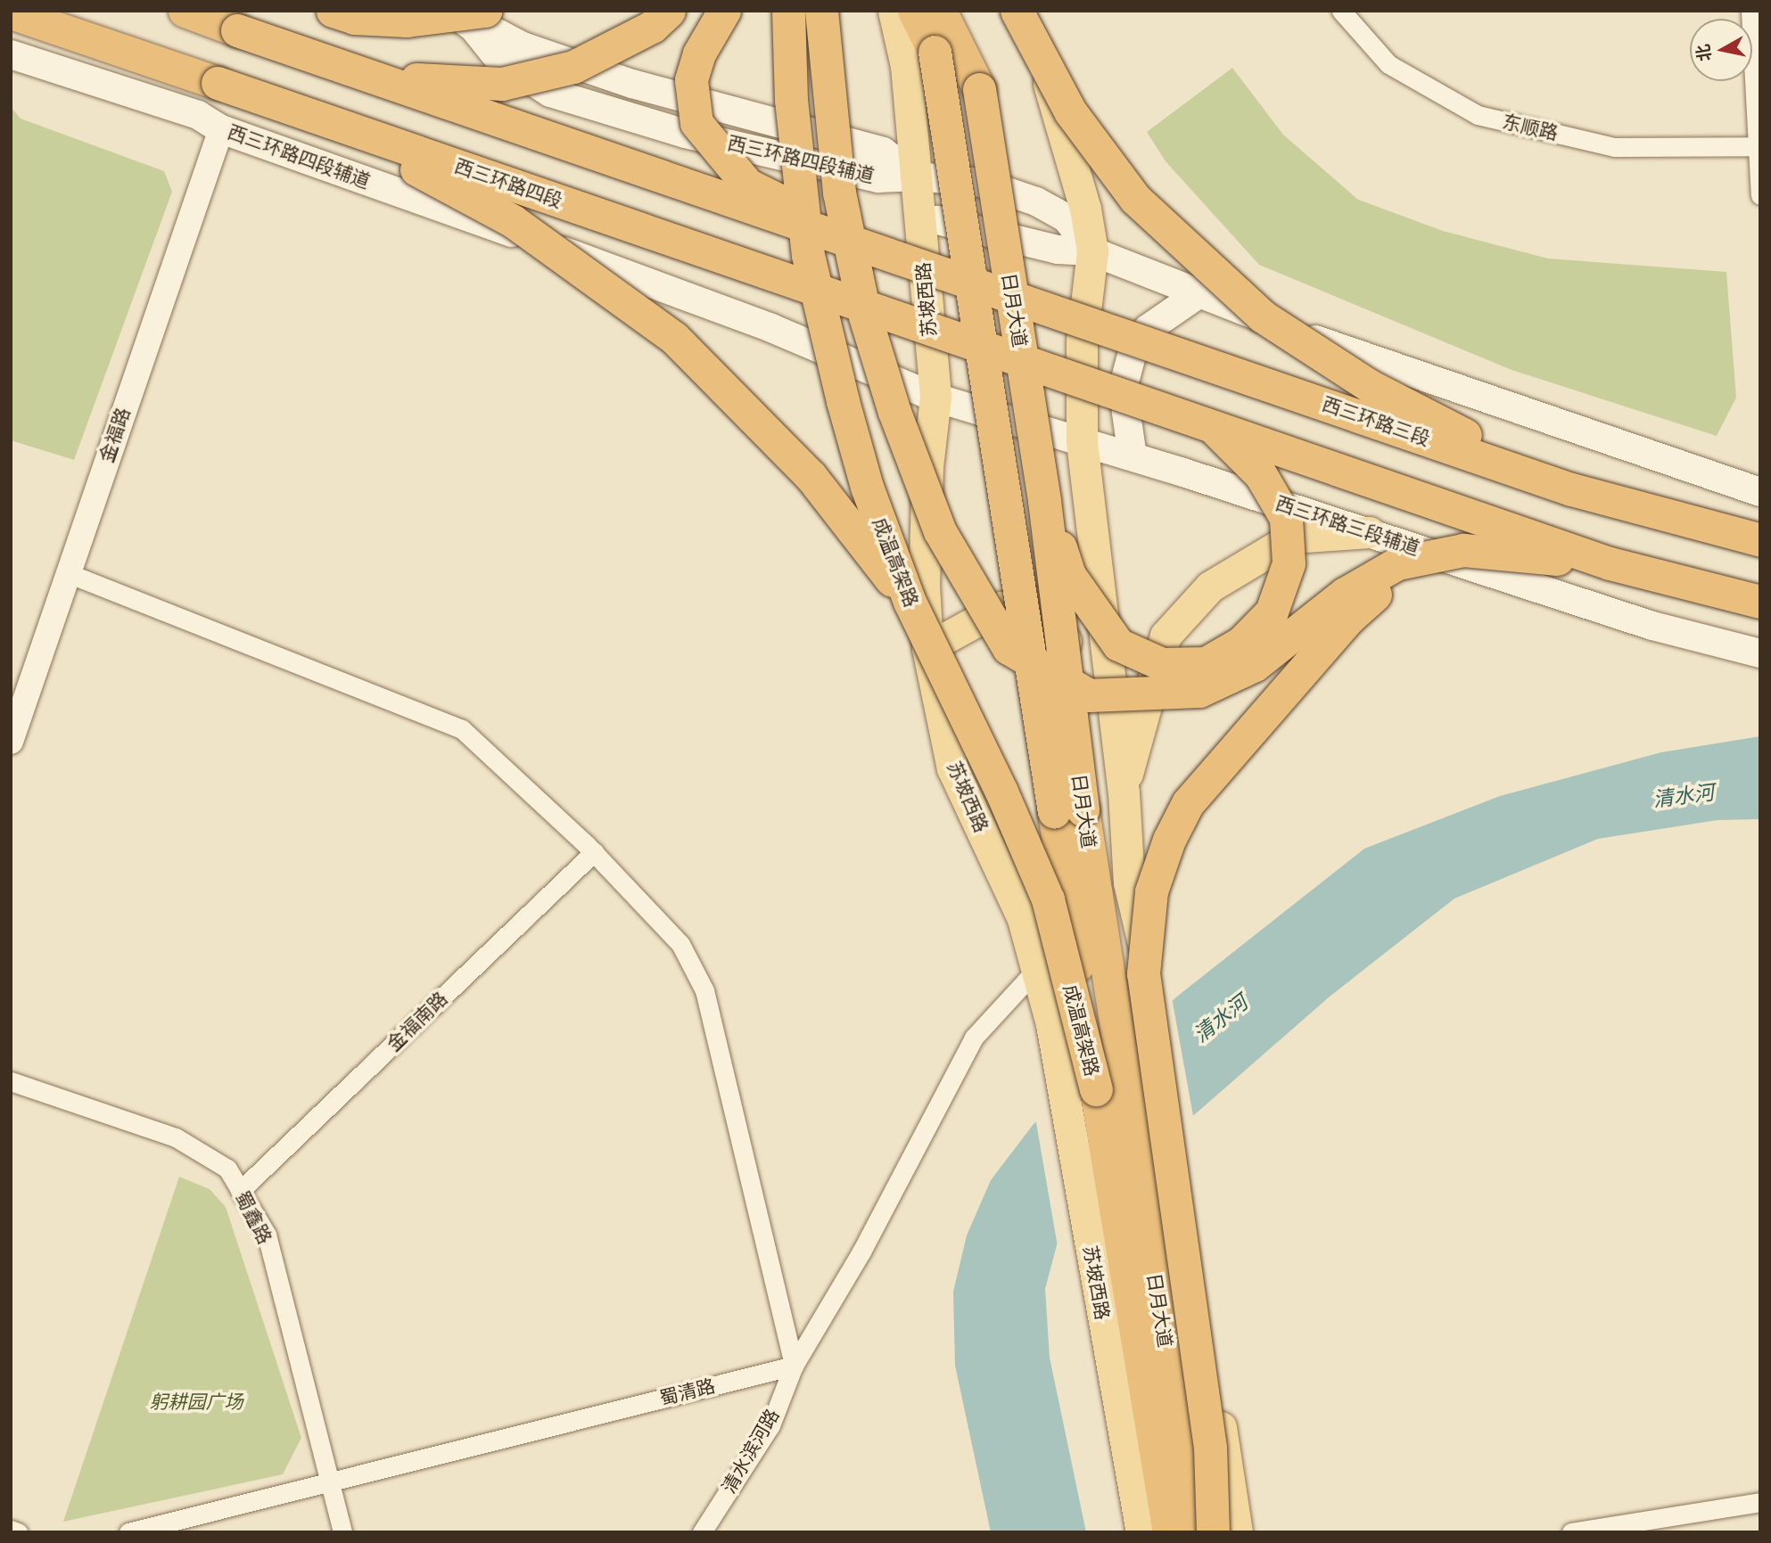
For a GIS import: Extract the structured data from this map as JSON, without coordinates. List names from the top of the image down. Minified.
{"streets":{"highway":["西三环路四段","日月大道","西三环路三段","成温高架路"],"main road":["西三环路四段辅道","苏坡西路","西三环路三段辅道"],"street":["东顺路","金福路","金福南路","蜀鑫路","蜀清路","清水滨河路"]},"crossings":[["西三环路四段辅道","苏坡西路"],["西三环路四段辅道","金福路"],["西三环路四段辅道","西三环路三段辅道"],["苏坡西路","西三环路三段辅道"],["日月大道","成温高架路"],["金福南路","蜀鑫路"],["蜀鑫路","蜀清路"],["蜀清路","清水滨河路"]],"water":["清水河"],"parks":["躬耕园广场"],"north":"left"}
